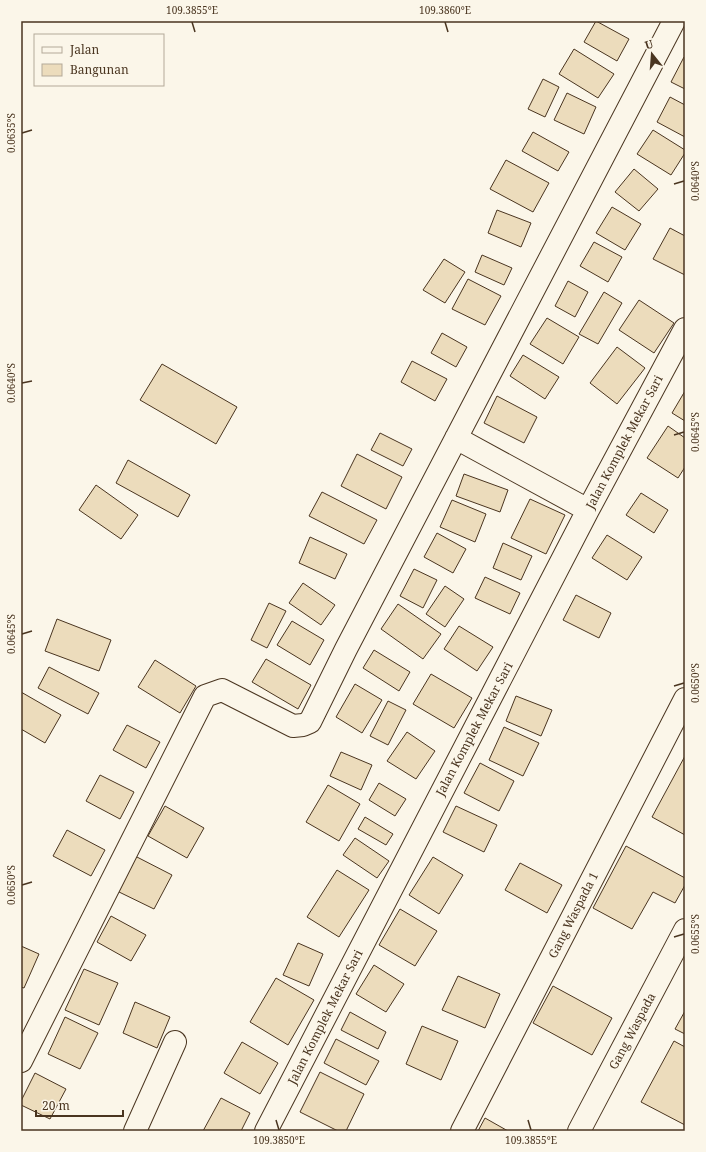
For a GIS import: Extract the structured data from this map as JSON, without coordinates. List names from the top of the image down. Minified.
{"streets":{"street":["Jalan Komplek Mekar Sari","Gang Waspada 1","Gang Waspada"]},"legend":["Jalan","Bangunan"],"scale_bar":"20 m","north":"top","coordinates":["109.3855°E","109.3860°E","0.0635°S","0.0640°S","0.0645°S","0.0650°S","0.0655°S","109.3850°E"]}
